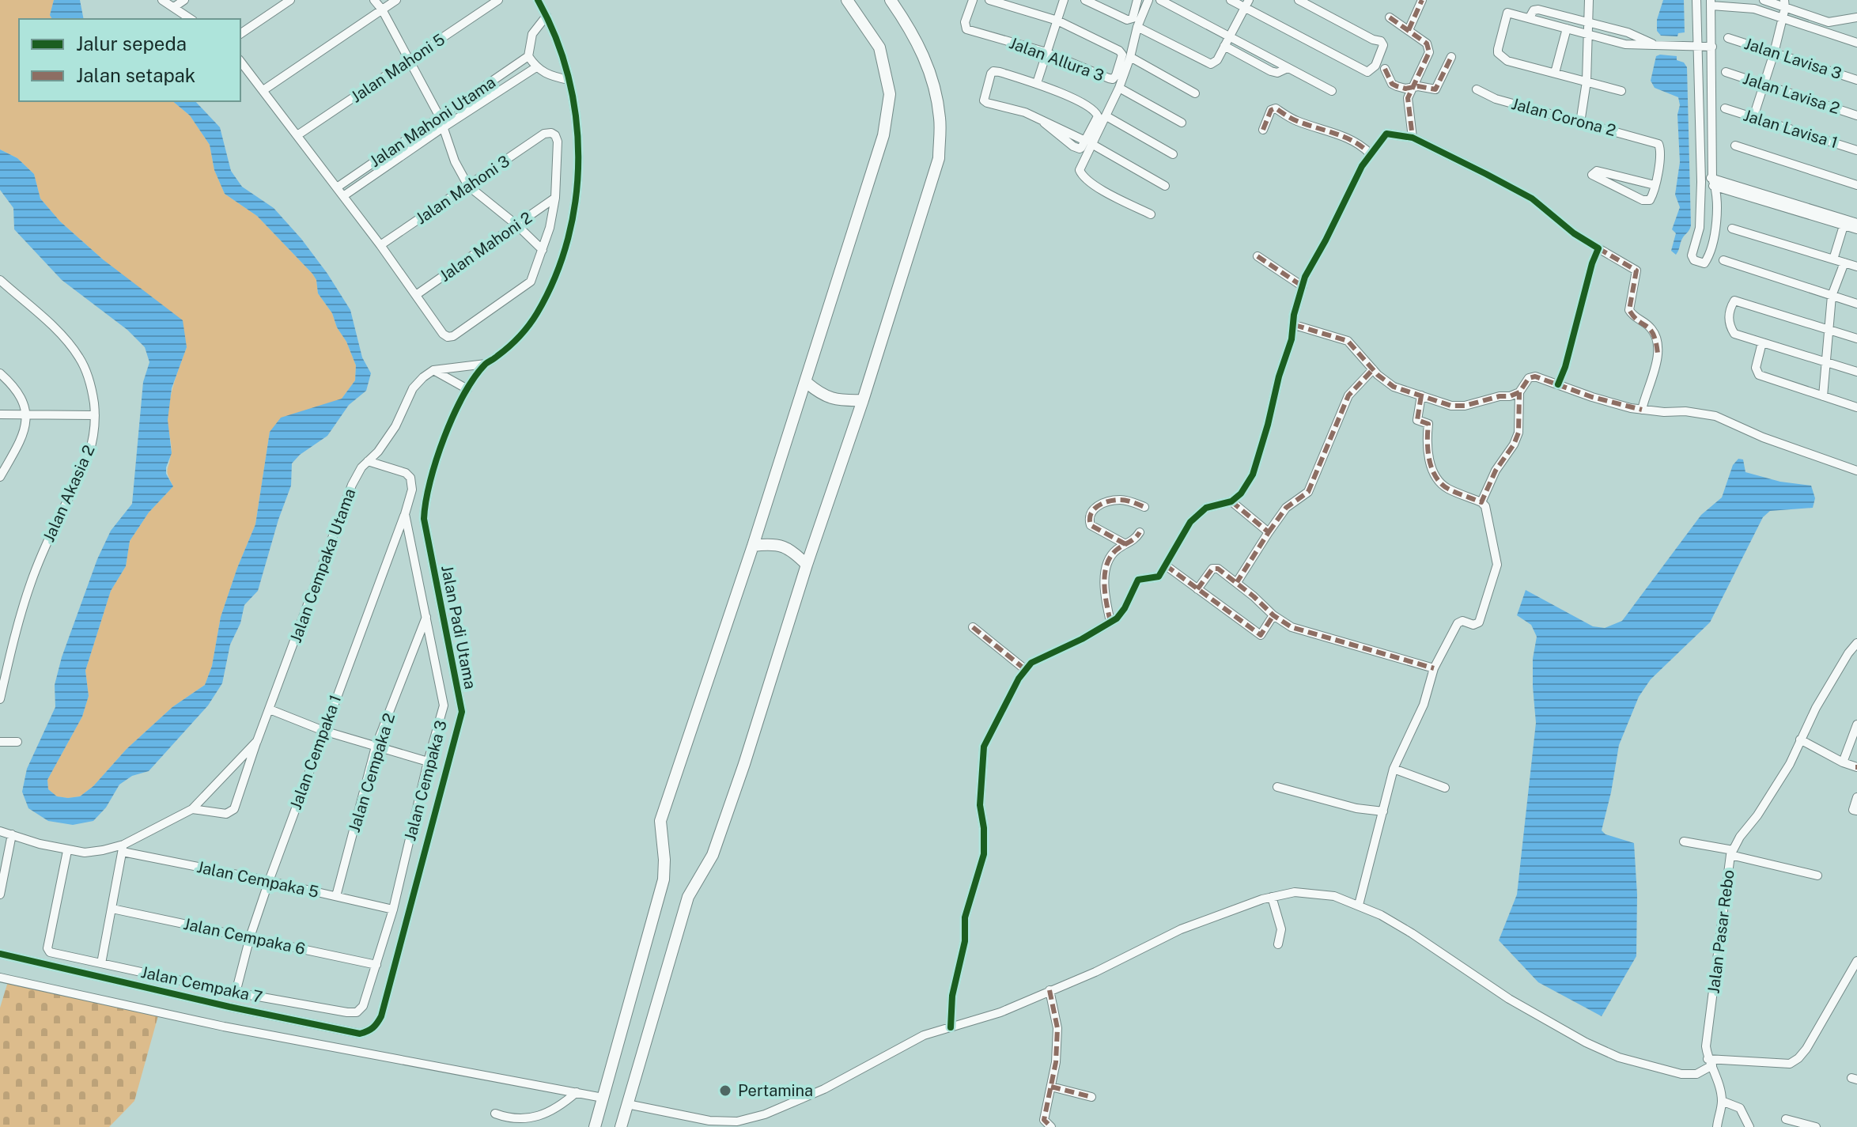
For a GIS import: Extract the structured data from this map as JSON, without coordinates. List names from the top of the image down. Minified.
{"streets":{"street":["Jalan Lavisa 3","Jalan Allura 3","Jalan Mahoni 5","Jalan Lavisa 2","Jalan Corona 2","Jalan Mahoni Utama","Jalan Lavisa 1","Jalan Mahoni 3","Jalan Mahoni 2","Jalan Akasia 2","Jalan Cempaka Utama","Jalan Padi Utama","Jalan Cempaka 1","Jalan Cempaka 2","Jalan Cempaka 3","Jalan Cempaka 5","Jalan Pasar Rebo","Jalan Cempaka 6","Jalan Cempaka 7"]},"crossings":[["Jalan Mahoni 3","Jalan Mahoni 2"],["Jalan Cempaka Utama","Jalan Cempaka 3"],["Jalan Cempaka 1","Jalan Cempaka 3"],["Jalan Cempaka 1","Jalan Cempaka 5"],["Jalan Cempaka 1","Jalan Cempaka 6"],["Jalan Cempaka 1","Jalan Cempaka 7"],["Jalan Cempaka 2","Jalan Cempaka 3"],["Jalan Cempaka 2","Jalan Cempaka 5"],["Jalan Cempaka 3","Jalan Cempaka 5"],["Jalan Cempaka 3","Jalan Cempaka 6"],["Jalan Cempaka 3","Jalan Cempaka 7"]],"places":["Pertamina"],"legend":["Jalur sepeda","Jalan setapak"]}
